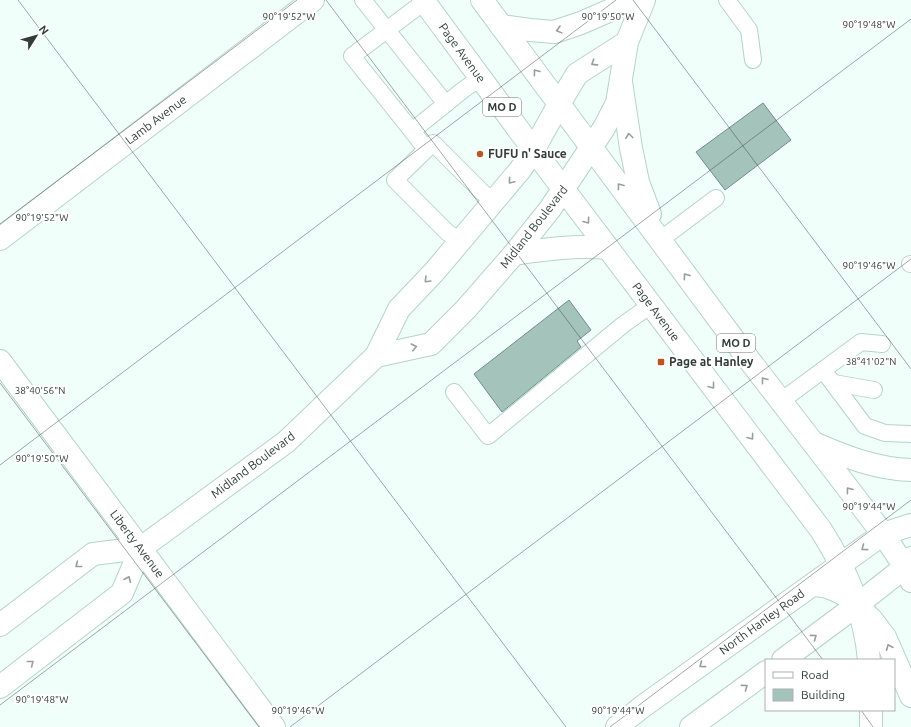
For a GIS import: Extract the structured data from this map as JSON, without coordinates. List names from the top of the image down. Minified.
{"streets":{"main road":["Page Avenue","MO D","Lamb Avenue","Midland Boulevard","Liberty Avenue","North Hanley Road"]},"crossings":[["Page Avenue","Midland Boulevard"],["Page Avenue","North Hanley Road"],["MO D","Midland Boulevard"],["MO D","North Hanley Road"],["Midland Boulevard","Liberty Avenue"]],"places":{"other":["FUFU n' Sauce"],"transit":["Page at Hanley"]},"legend":["Road","Building"],"north":"top right","coordinates":["90°19'50\"W","90°19'52\"W","90°19'48\"W","90°19'46\"W","38°41'02\"N","38°40'56\"N","90°19'44\"W"]}
